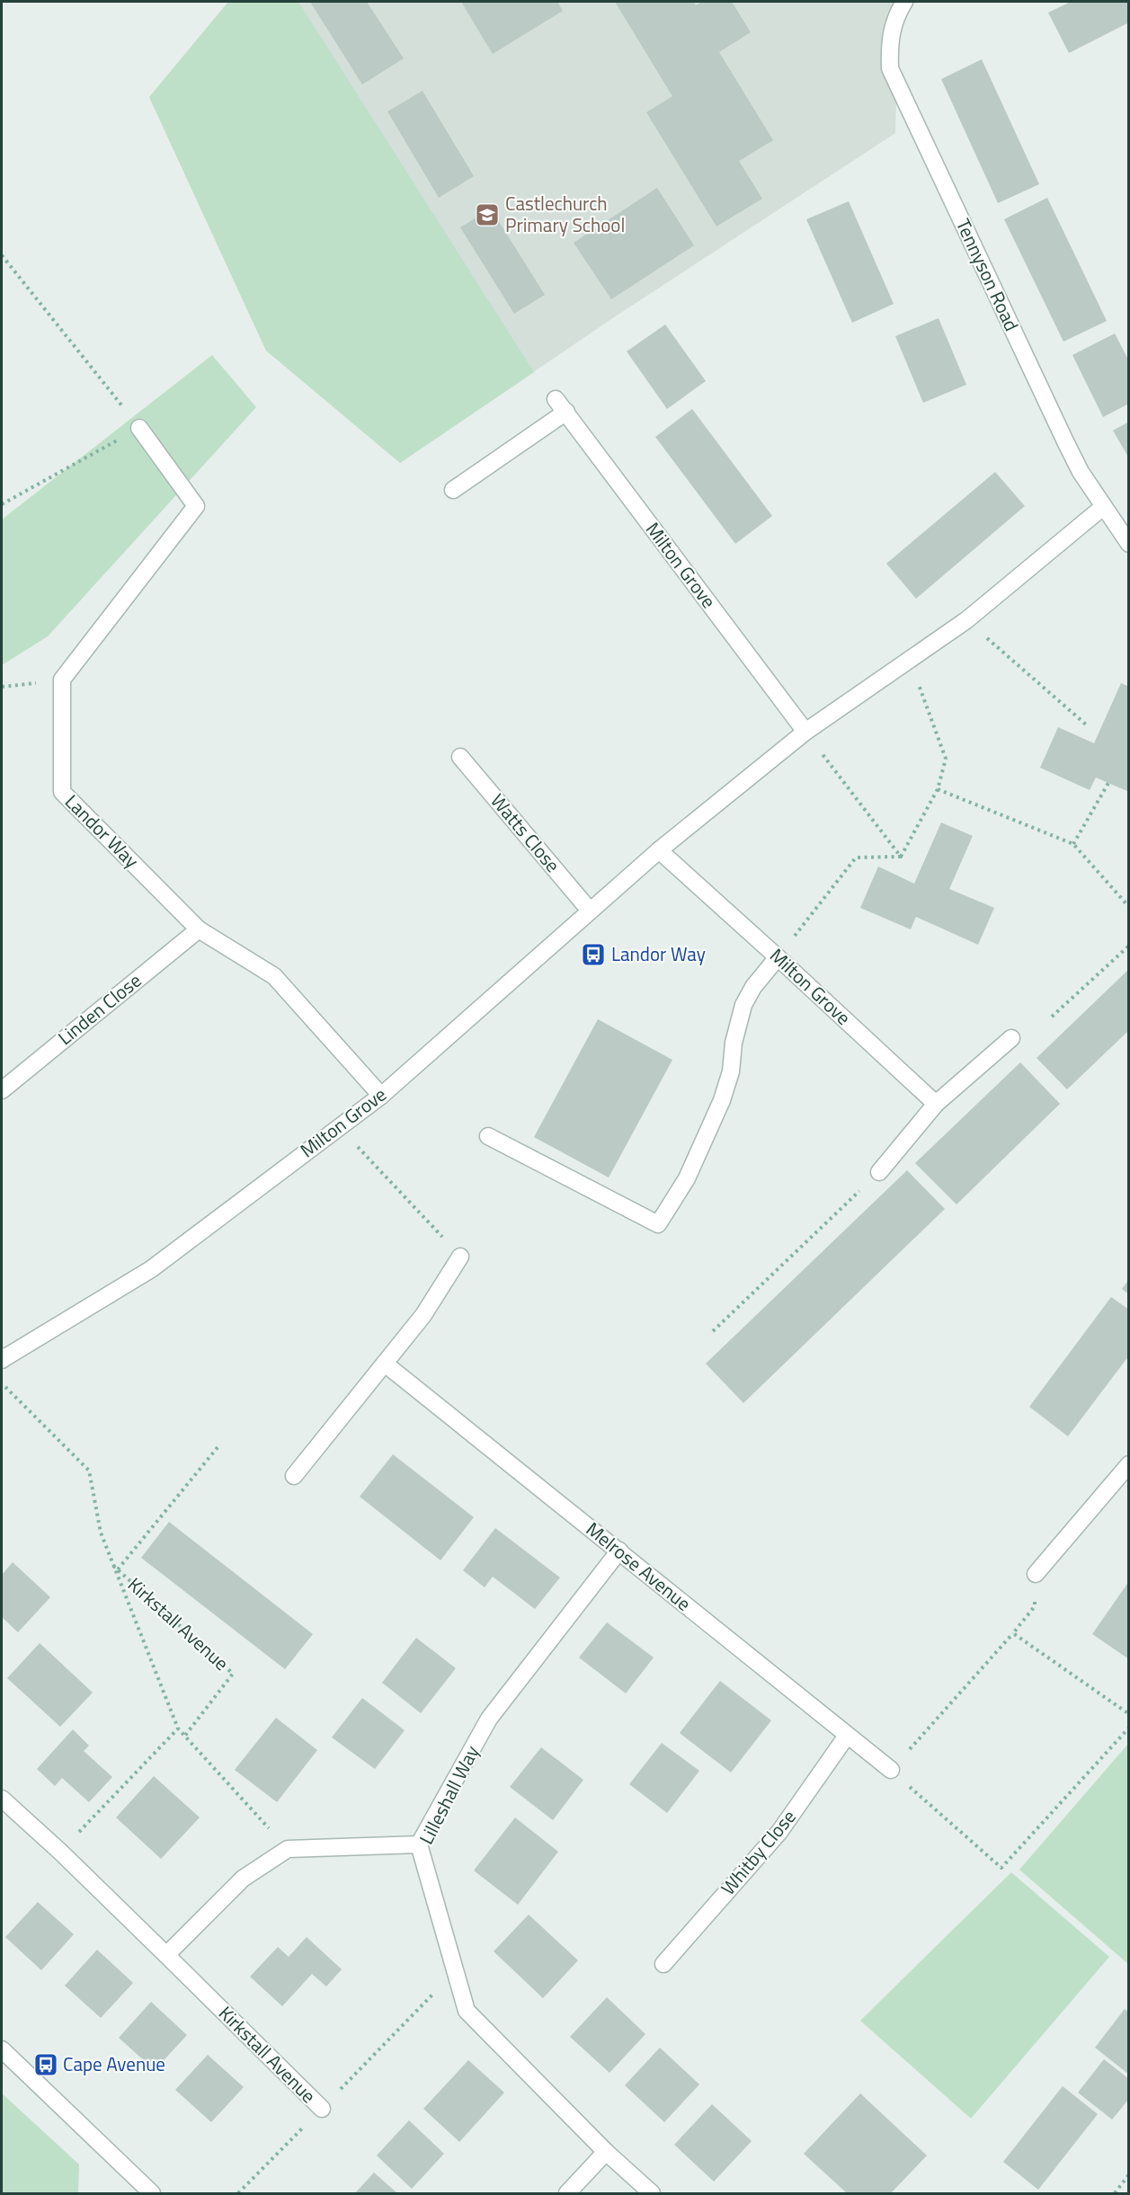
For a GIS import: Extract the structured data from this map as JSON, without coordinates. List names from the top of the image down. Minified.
{"streets":{"street":["Tennyson Road","Milton Grove","Landor Way","Watts Close","Linden Close","Melrose Avenue","Kirkstall Avenue","Lilleshall Way","Whitby Close"]},"crossings":[["Tennyson Road","Milton Grove"],["Milton Grove","Landor Way"],["Milton Grove","Watts Close"],["Landor Way","Linden Close"],["Melrose Avenue","Lilleshall Way"],["Melrose Avenue","Whitby Close"]],"places":{"school or university":["Castlechurch Primary School"],"bus stop":["Landor Way","Cape Avenue"]}}
